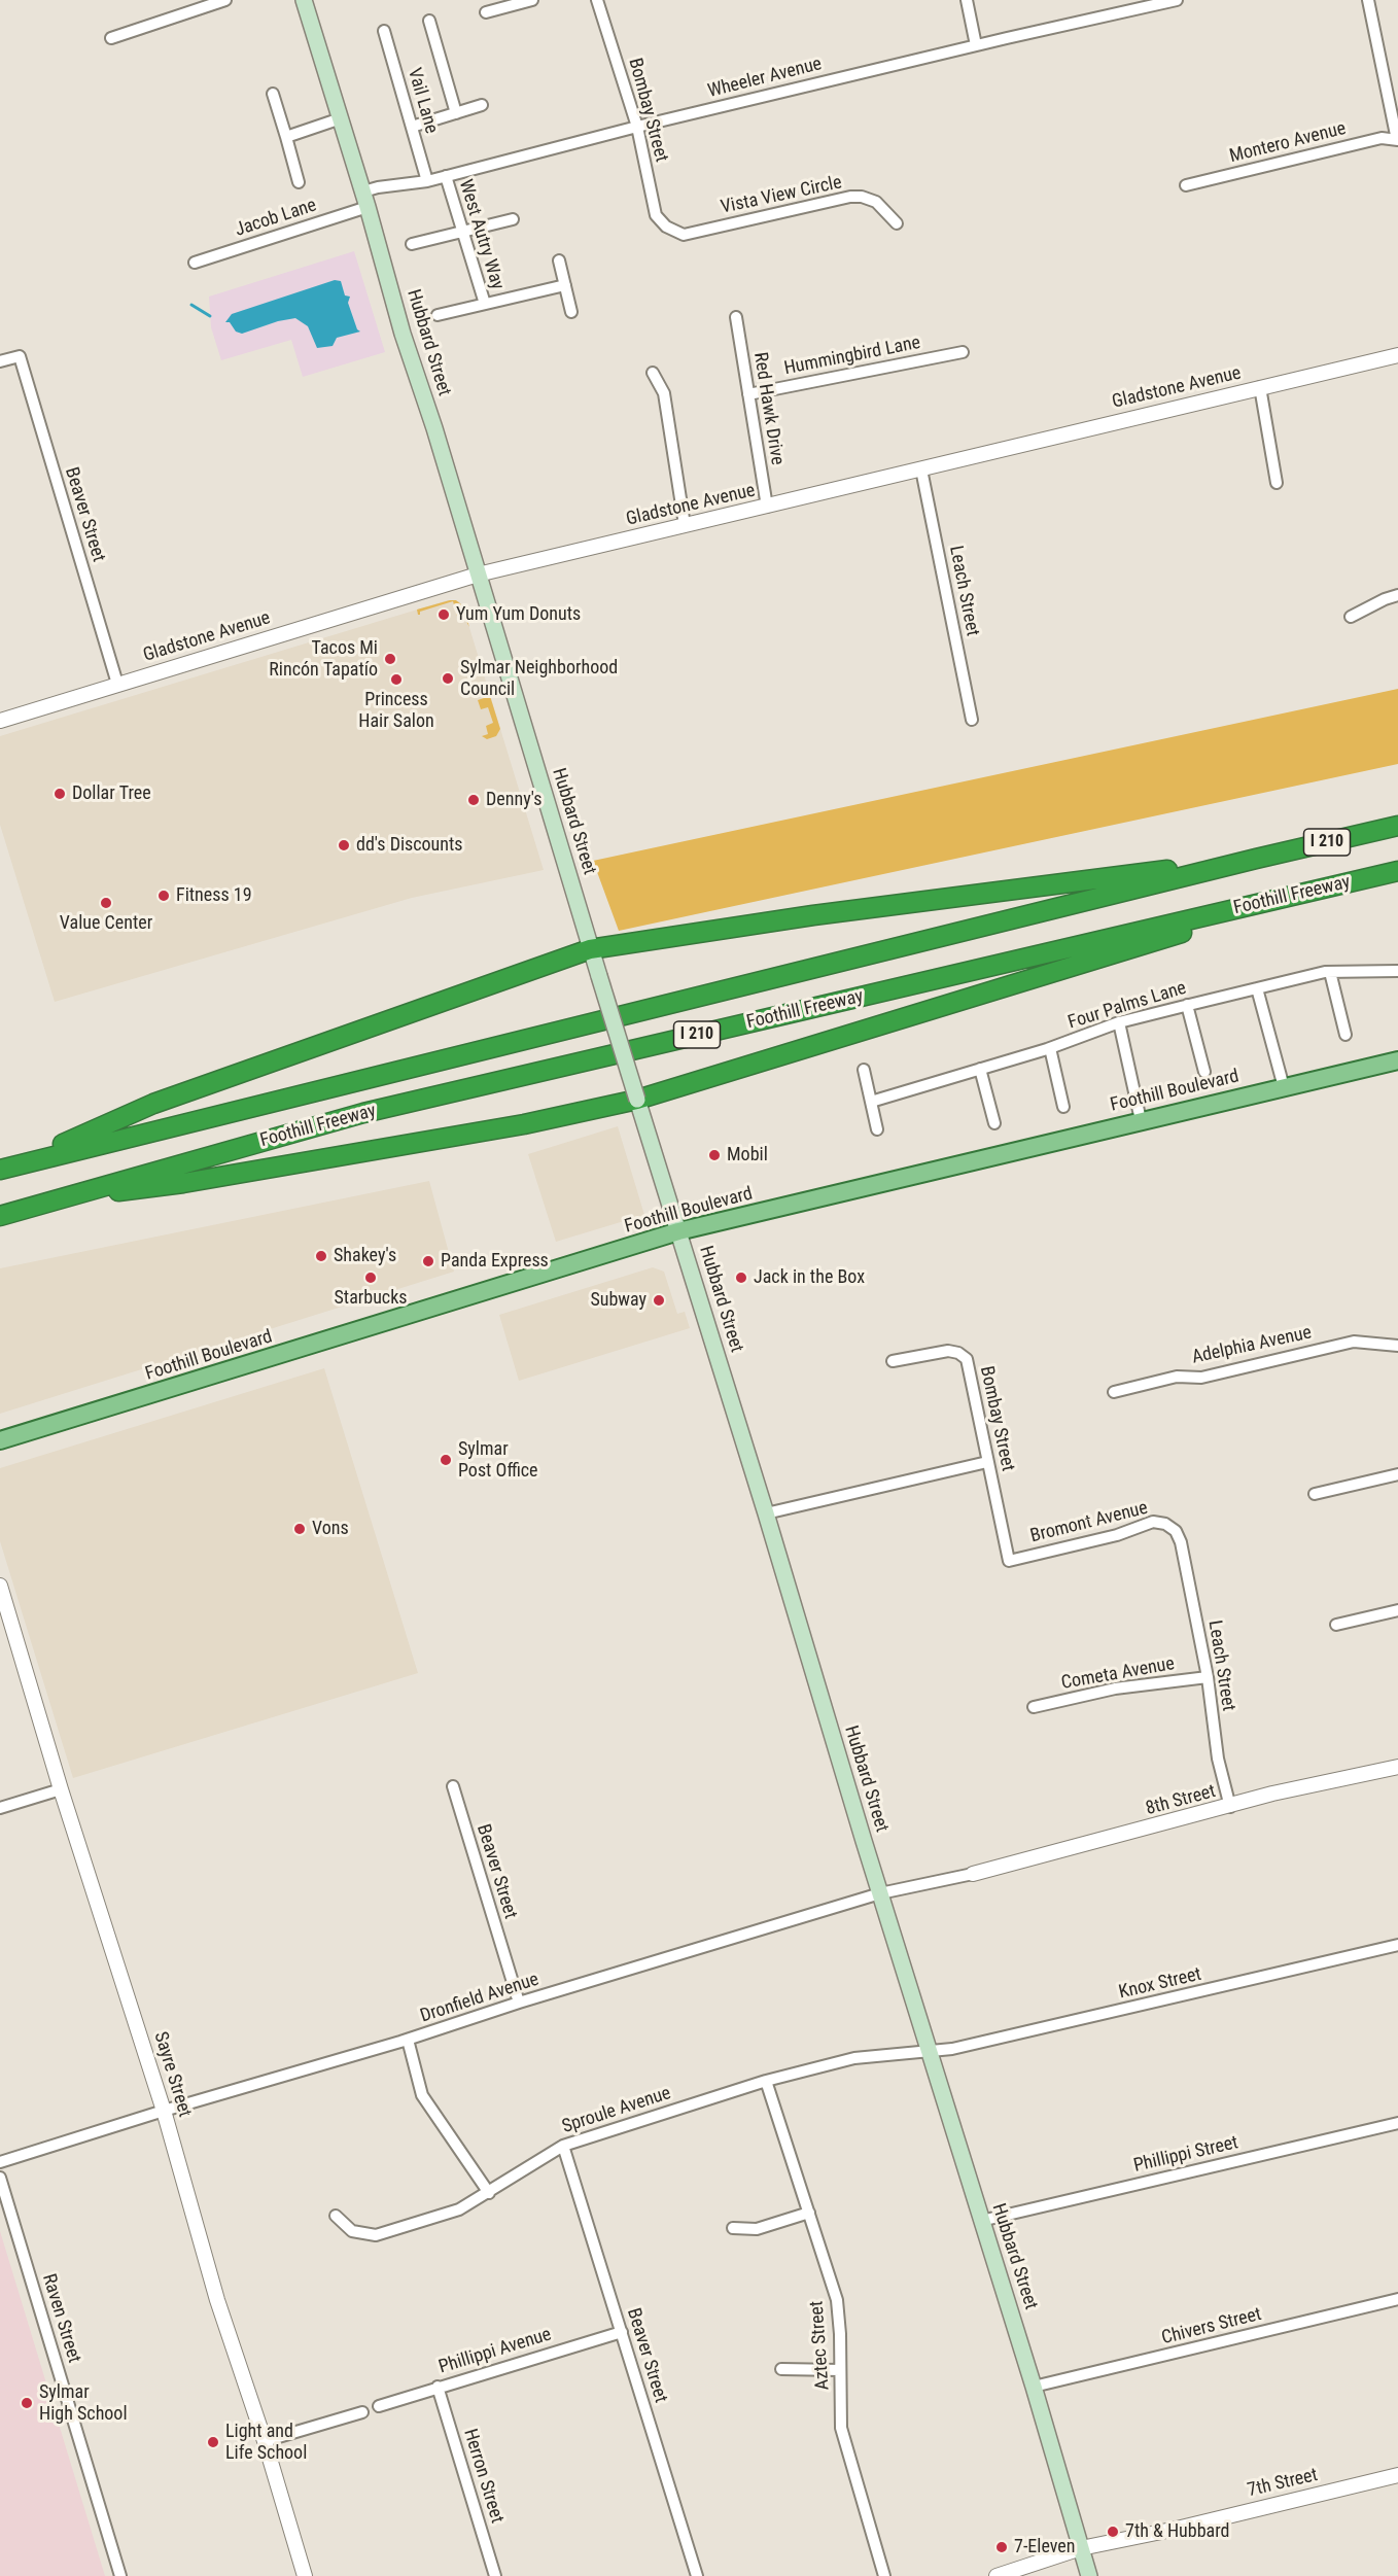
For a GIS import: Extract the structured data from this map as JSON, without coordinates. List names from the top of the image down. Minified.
{"streets":{"highway":["I 210","Foothill Freeway"],"main road":["Hubbard Street","Foothill Boulevard"],"street":["Wheeler Avenue","Vail Lane","Bombay Street","Montero Avenue","Vista View Circle","Jacob Lane","West Autry Way","Hummingbird Lane","Gladstone Avenue","Red Hawk Drive","Beaver Street","Leach Street","Four Palms Lane","Adelphia Avenue","Bromont Avenue","Cometa Avenue","8th Street","Knox Street","Dronfield Avenue","Sayre Street","Sproule Avenue","Phillippi Street","Raven Street","Chivers Street","Aztec Street","Phillippi Avenue","Herron Street","7th Street"]},"crossings":[["Wheeler Avenue","Vail Lane"],["Wheeler Avenue","Bombay Street"],["Wheeler Avenue","Jacob Lane"],["Wheeler Avenue","West Autry Way"],["Wheeler Avenue","Hubbard Street"],["Bombay Street","Vista View Circle"],["Bombay Street","Bromont Avenue"],["Jacob Lane","Hubbard Street"],["Hubbard Street","Gladstone Avenue"],["Hubbard Street","Foothill Boulevard"],["Hubbard Street","Knox Street"],["Hubbard Street","Dronfield Avenue"],["Hubbard Street","Sproule Avenue"],["Hubbard Street","Phillippi Street"],["Hubbard Street","Chivers Street"],["Hubbard Street","7th Street"],["Hummingbird Lane","Red Hawk Drive"],["Gladstone Avenue","Red Hawk Drive"],["Gladstone Avenue","Beaver Street"],["Gladstone Avenue","Leach Street"],["Beaver Street","Dronfield Avenue"],["Beaver Street","Sproule Avenue"],["Beaver Street","Phillippi Avenue"],["Leach Street","Bromont Avenue"],["Leach Street","Cometa Avenue"],["Leach Street","8th Street"],["8th Street","Dronfield Avenue"],["Knox Street","Sproule Avenue"],["Dronfield Avenue","Sayre Street"],["Sproule Avenue","Aztec Street"],["Phillippi Avenue","Herron Street"]],"places":["Yum Yum Donuts","Tacos Mi Rincón Tapatío","Sylmar Neighborhood Council","Princess Hair Salon","Dollar Tree","Denny's","dd's Discounts","Fitness 19","Value Center","Mobil","Shakey's","Panda Express","Starbucks","Jack in the Box","Subway","Sylmar Post Office","Vons","Sylmar High School","Light and Life School","7th & Hubbard","7-Eleven"]}
